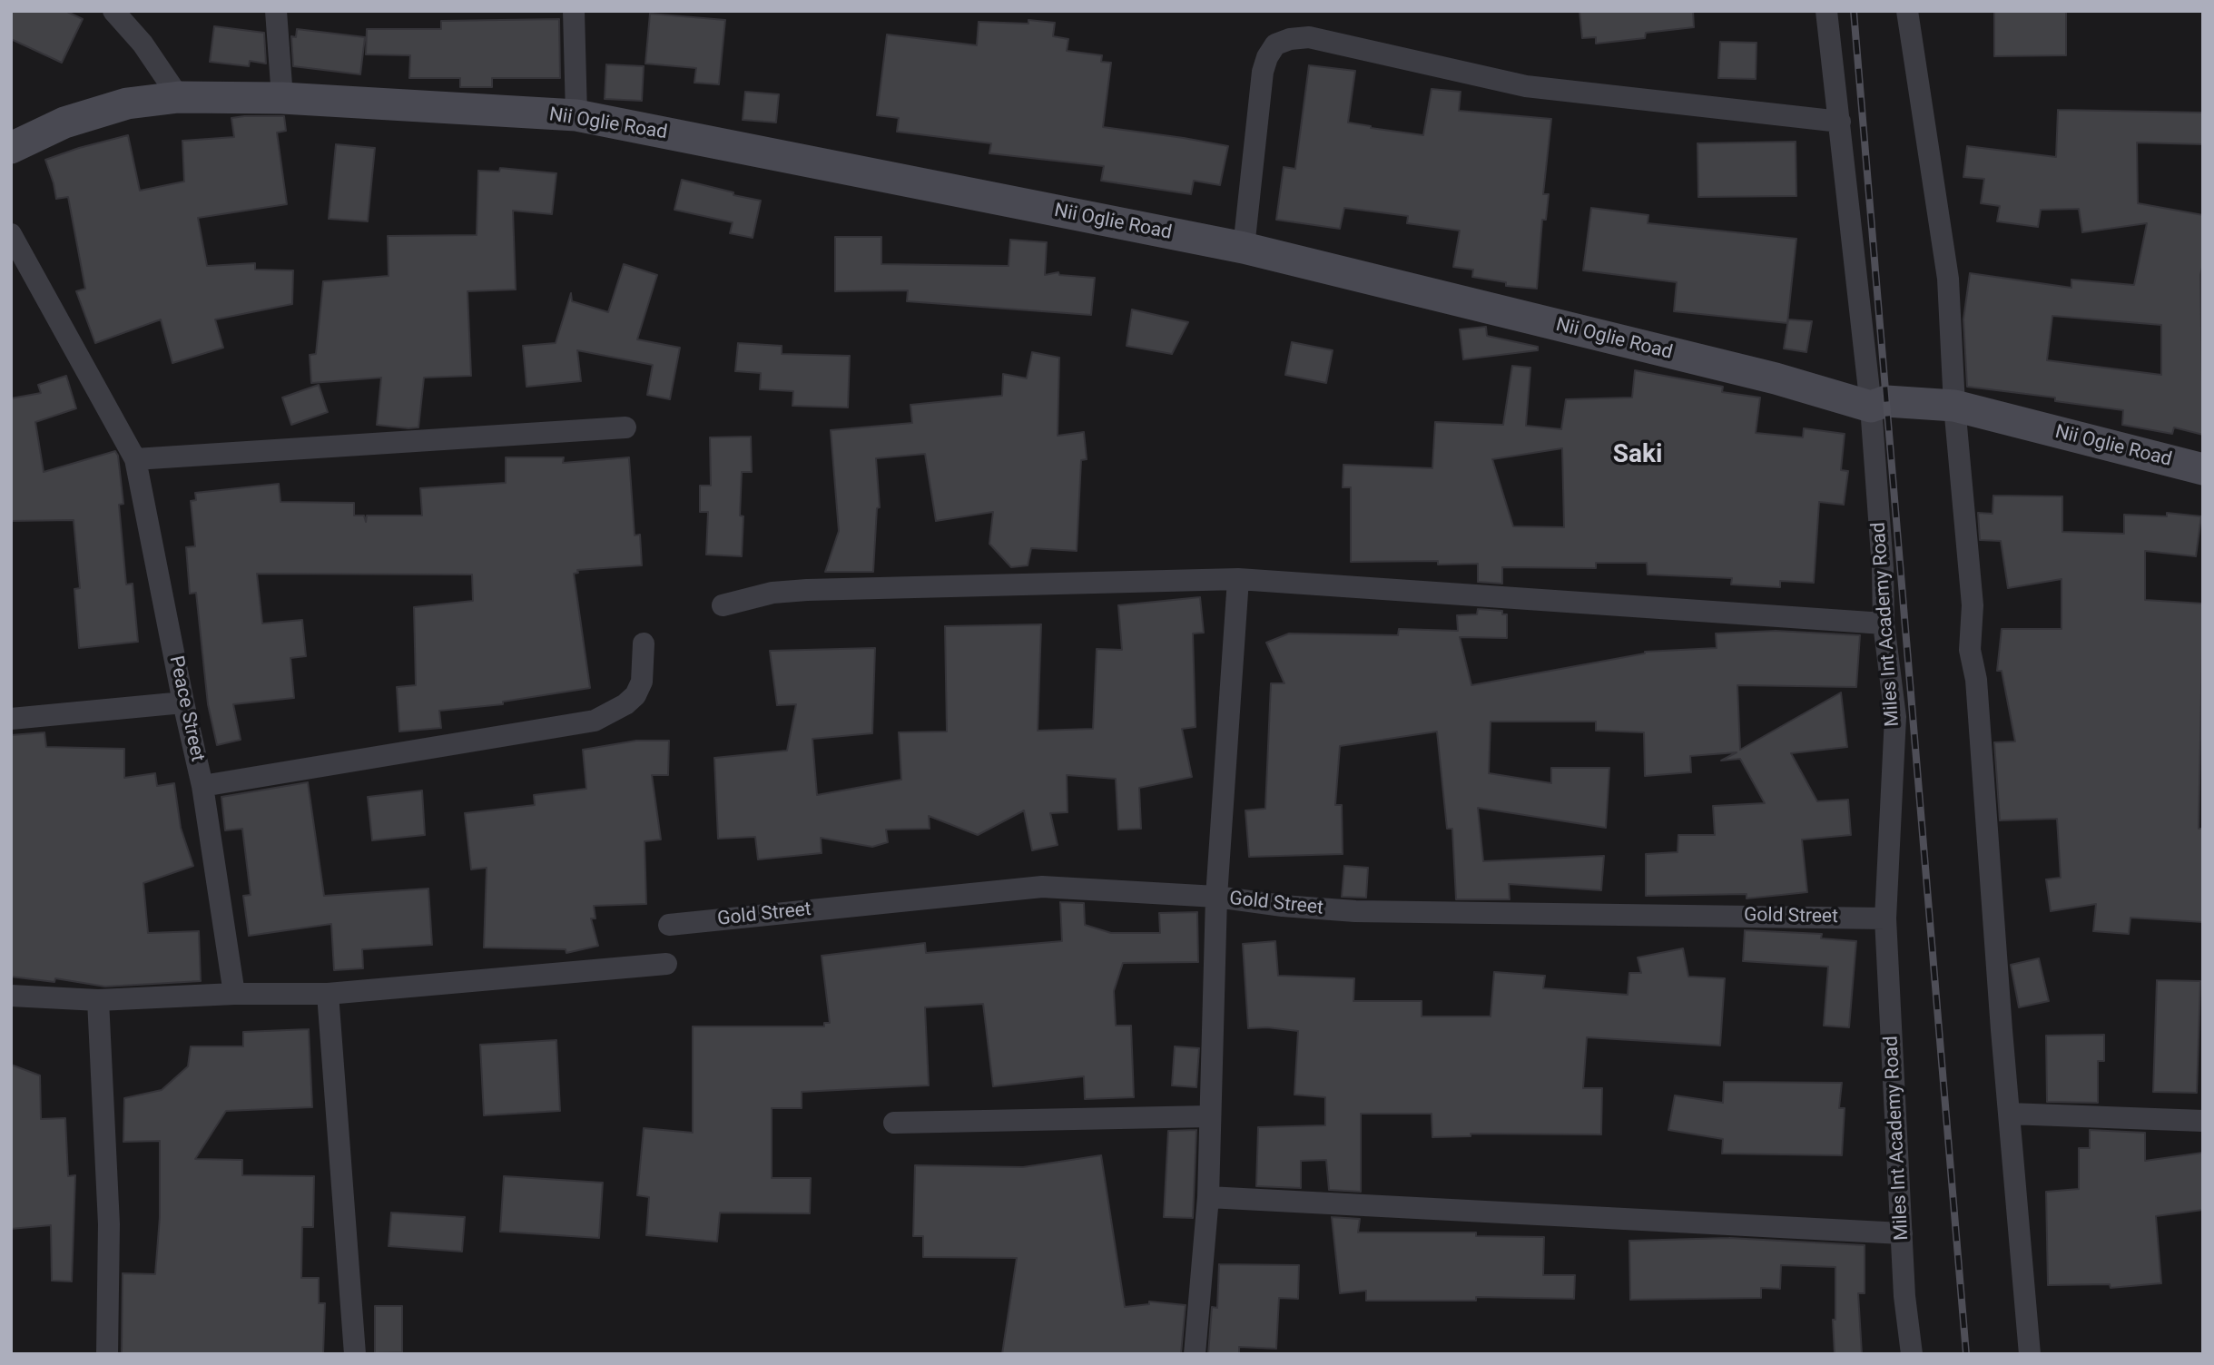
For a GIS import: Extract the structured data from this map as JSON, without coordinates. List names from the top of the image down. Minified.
{"streets":{"street":["Nii Oglie Road","Miles Int Academy Road","Peace Street","Gold Street"]},"crossings":[["Nii Oglie Road","Miles Int Academy Road"],["Miles Int Academy Road","Gold Street"]],"districts":["Saki"]}
